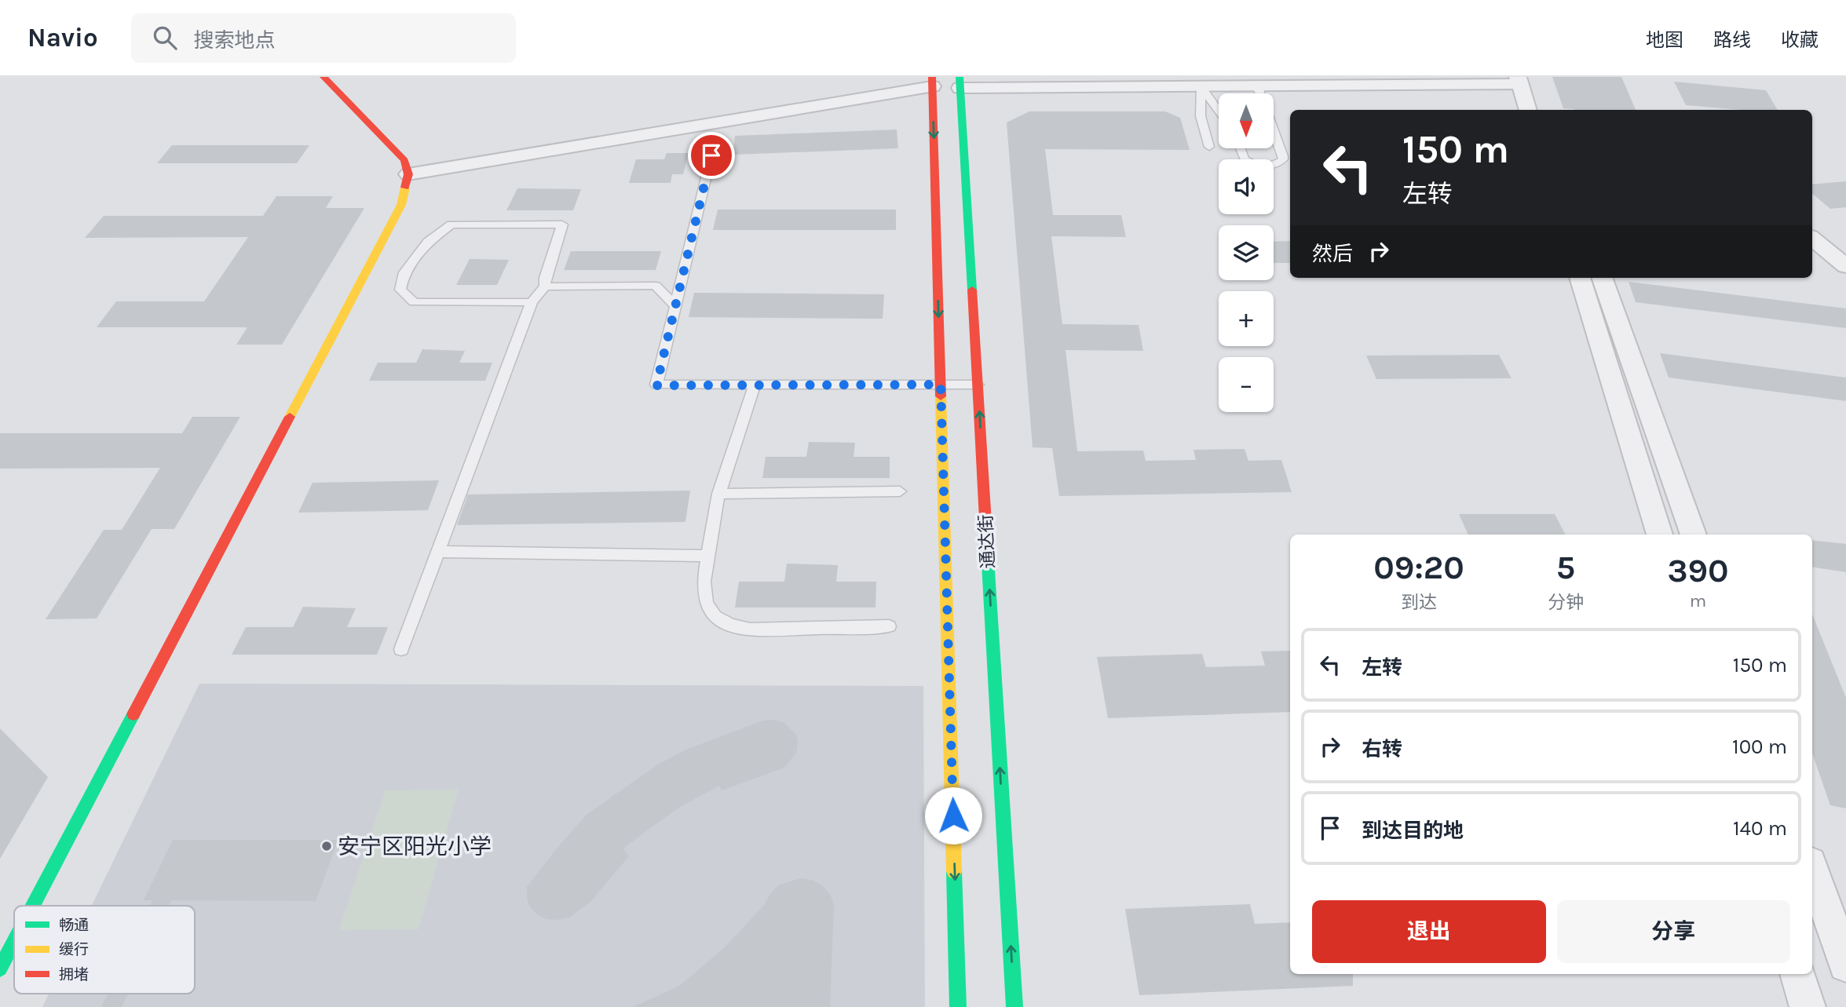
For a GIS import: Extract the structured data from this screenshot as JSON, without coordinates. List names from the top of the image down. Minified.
{"streets":{"main road":["通达街"]},"places":["安宁区阳光小学"],"legend":["畅通","缓行","拥堵"],"north":"bottom","page":{"header":"Navio","search":"搜索地点","nav":["地图","路线","收藏"],"map_buttons":["+","−"],"turn":["150 m","左转"],"then":"然后","eta":["09:20","到达","5","分钟","390","m"],"list":[{"name":"左转","value":"150 m"},{"name":"右转","value":"100 m"},{"name":"到达目的地","value":"140 m"}],"buttons":["退出","分享"]}}
